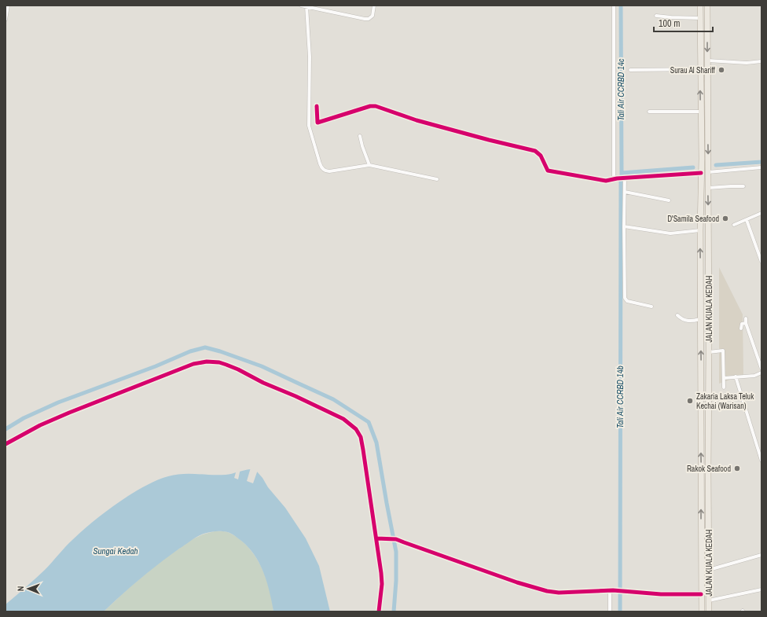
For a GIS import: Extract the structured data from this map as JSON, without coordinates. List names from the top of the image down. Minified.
{"streets":{"main road":["JALAN KUALA KEDAH"]},"water":["Tali Air CCRBD 14c","Tali Air CCRBD 14b","Sungai Kedah"],"places":["Surau Al Shariff","D'Samila Seafood","Zakaria Laksa Teluk Kechai (Warisan)","Rakok Seafood"],"scale_bar":"100 m","north":"left"}
